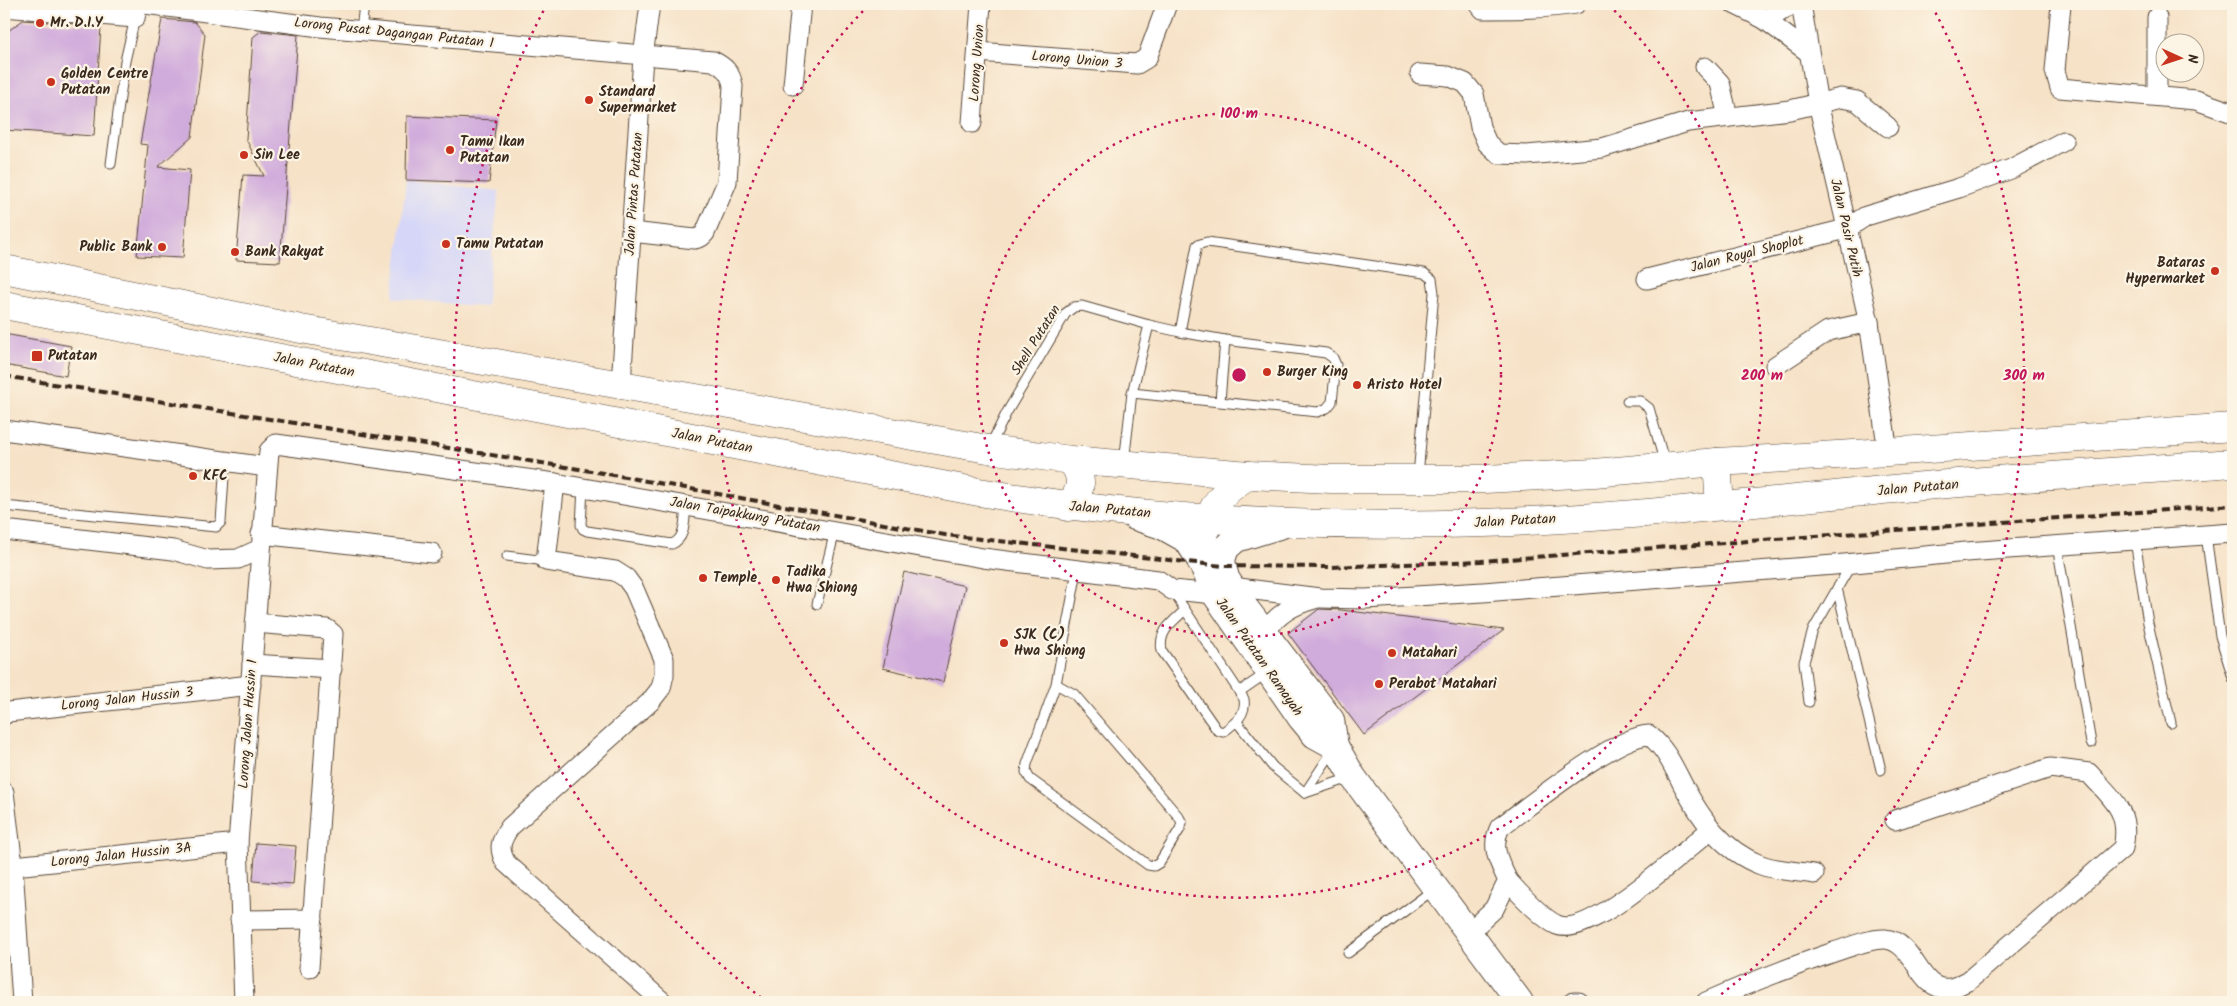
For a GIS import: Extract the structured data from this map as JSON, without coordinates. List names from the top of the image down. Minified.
{"streets":{"highway":["Jalan Putatan"],"main road":["Jalan Putatan Ramayah"],"street":["Lorong Pusat Dagangan Putatan 1","Lorong Union 3","Lorong Union","Jalan Pintas Putatan","Jalan Pasir Putih","Jalan Royal Shoplot","Jalan Taipakkung Putatan","Lorong Jalan Hussin 3","Lorong Jalan Hussin 1","Lorong Jalan Hussin 3A"],"lane":["Shell Putatan"]},"crossings":[["Lorong Pusat Dagangan Putatan 1","Jalan Pintas Putatan"],["Lorong Union 3","Lorong Union"],["Jalan Pasir Putih","Jalan Royal Shoplot"],["Jalan Putatan","Jalan Putatan Ramayah"],["Jalan Taipakkung Putatan","Jalan Putatan Ramayah"],["Jalan Taipakkung Putatan","Lorong Jalan Hussin 1"],["Lorong Jalan Hussin 3","Lorong Jalan Hussin 1"],["Lorong Jalan Hussin 1","Lorong Jalan Hussin 3A"]],"places":{"other":["Mr. D.I.Y","Golden Centre Putatan","Standard Supermarket","Tamu Ikan Putatan","Sin Lee","Tamu Putatan","Public Bank","Bank Rakyat","Bataras Hypermarket","Burger King","Aristo Hotel","KFC","Temple","Tadika Hwa Shiong","SJK (C) Hwa Shiong","Matahari","Perabot Matahari"],"transit":["Putatan"]},"north":"right","rings":["100 m","200 m","300 m"]}
